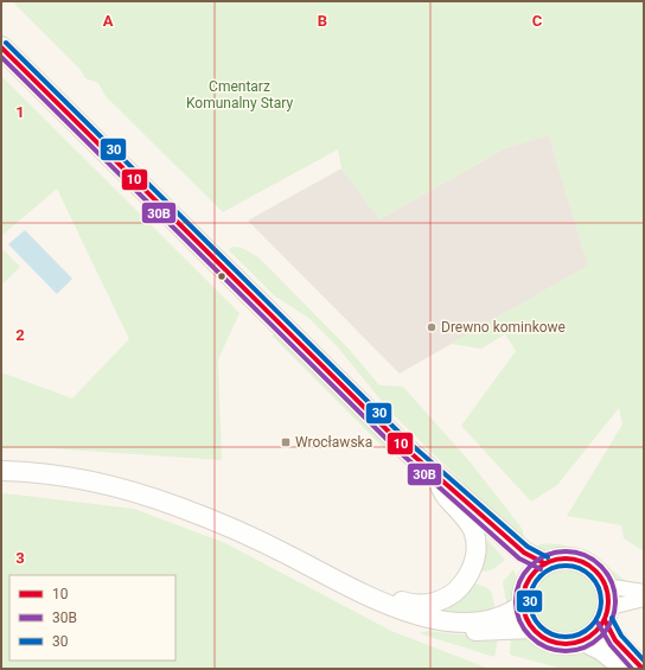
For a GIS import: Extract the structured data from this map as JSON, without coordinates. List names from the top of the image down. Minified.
{"parks":["Cmentarz Komunalny Stary"],"places":{"other":["Drewno kominkowe"],"transit":["Wrocławska"]},"lines":["transit line 30","transit line 10","transit line 30B"],"legend":["10","30B","30"],"grid":{"columns":["A","B","C"],"rows":["1","2","3"]}}
